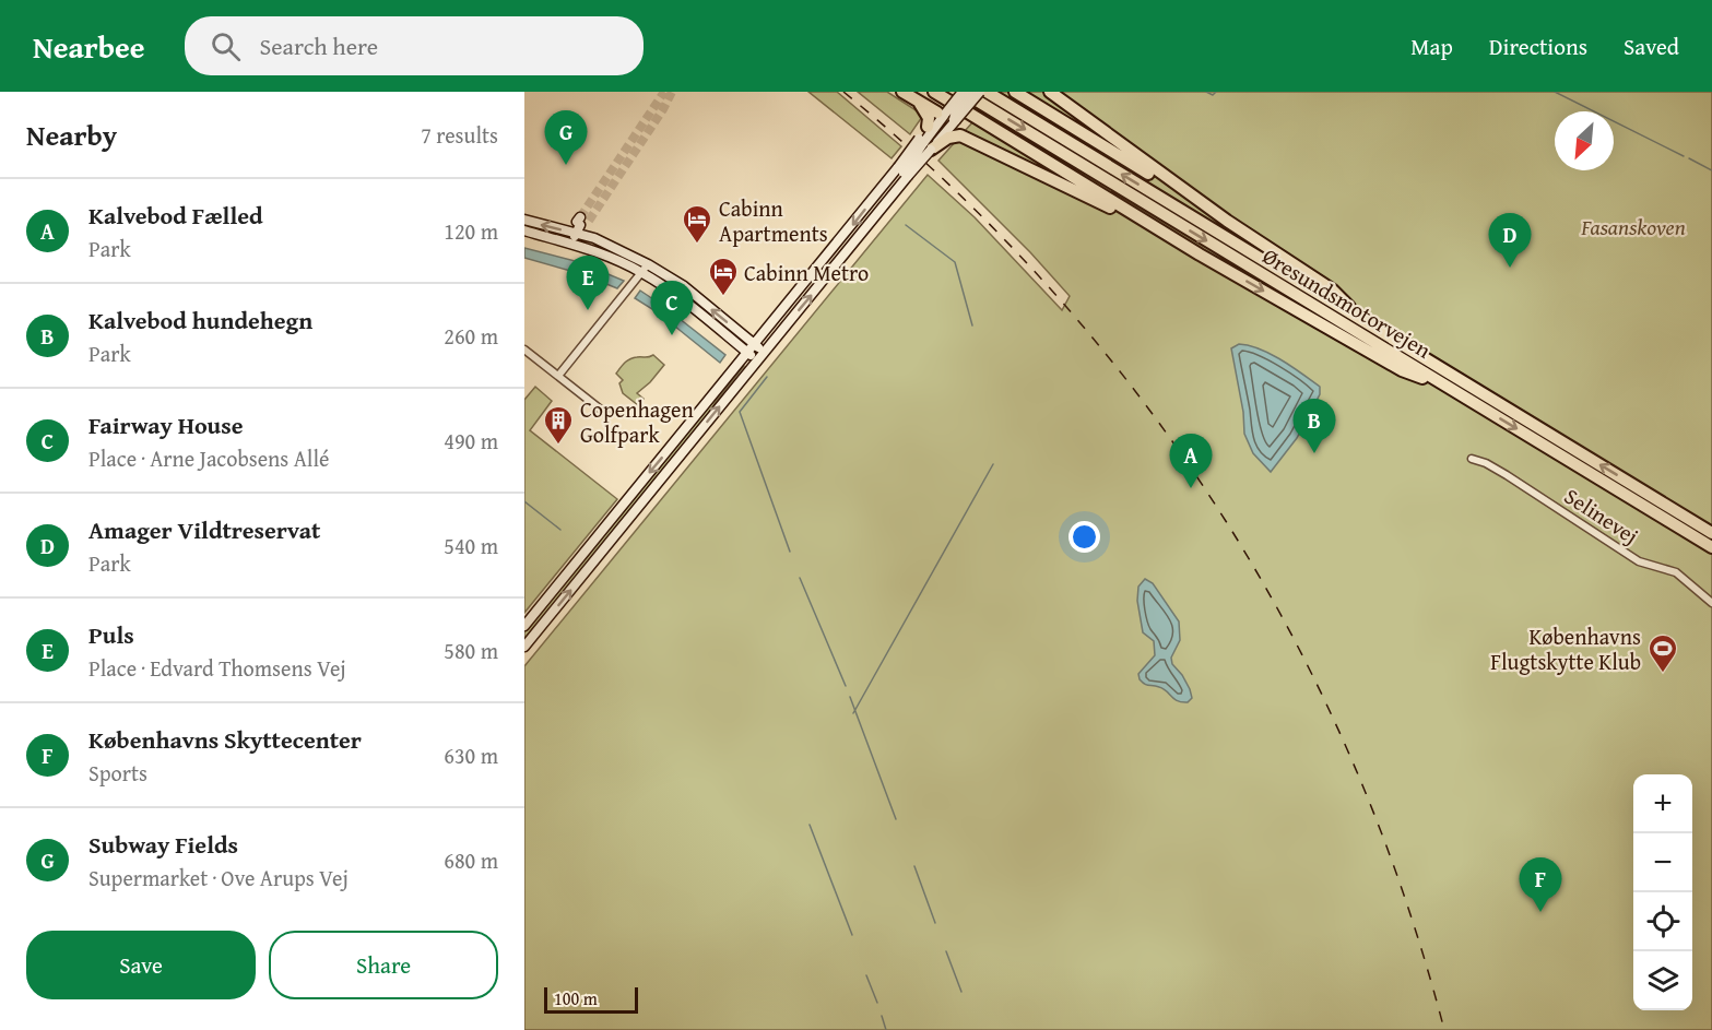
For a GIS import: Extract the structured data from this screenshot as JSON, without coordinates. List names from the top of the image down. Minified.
{"streets":{"highway":["Øresundsmotorvejen"],"street":["Selinevej"]},"parks":["Fasanskoven"],"places":{"hotel":["Cabinn Apartments","Cabinn Metro"],"building":["Copenhagen Golfpark"],"sports":["Københavns Flugtskytte Klub"]},"scale_bar":"100 m","north":"bottom left","page":{"header":"Nearbee","search":"Search here","nav":["Map","Directions","Saved"],"heading":["Nearby","7 results"],"pins":["G","D","E","C","B","A","F"],"list":[{"mark":"A","name":"Kalvebod Fælled","note":"Park","value":"120 m"},{"mark":"B","name":"Kalvebod hundehegn","note":"Park","value":"260 m"},{"mark":"C","name":"Fairway House","note":"Place · Arne Jacobsens Allé","value":"490 m"},{"mark":"D","name":"Amager Vildtreservat","note":"Park","value":"540 m"},{"mark":"E","name":"Puls","note":"Place · Edvard Thomsens Vej","value":"580 m"},{"mark":"F","name":"Københavns Skyttecenter","note":"Sports","value":"630 m"},{"mark":"G","name":"Subway Fields","note":"Supermarket · Ove Arups Vej","value":"680 m"}],"map_buttons":["+","−"],"buttons":["Save","Share"],"scale":"100 m"}}
